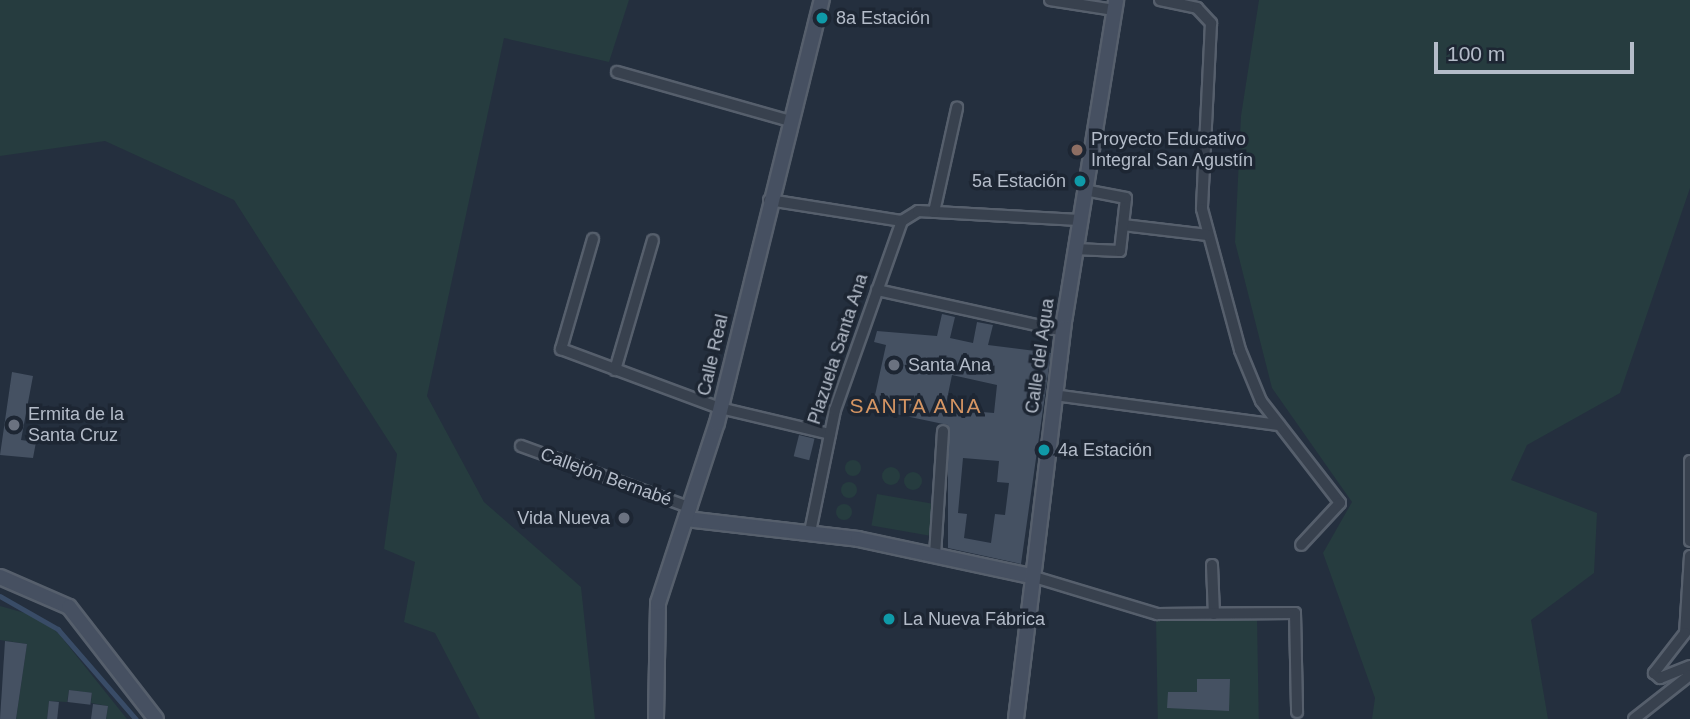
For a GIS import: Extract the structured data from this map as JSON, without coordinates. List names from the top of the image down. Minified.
{"streets":{"street":["Plazuela Santa Ana","Calle Real","Calle del Agua","Callejón Bernabé"]},"crossings":[["Calle Real","Callejón Bernabé"]],"districts":["SANTA ANA"],"places":["8a Estación","Proyecto Educativo Integral San Agustín","5a Estación","Santa Ana","Ermita de la Santa Cruz","4a Estación","Vida Nueva","La Nueva Fábrica"],"scale_bar":"100 m"}
